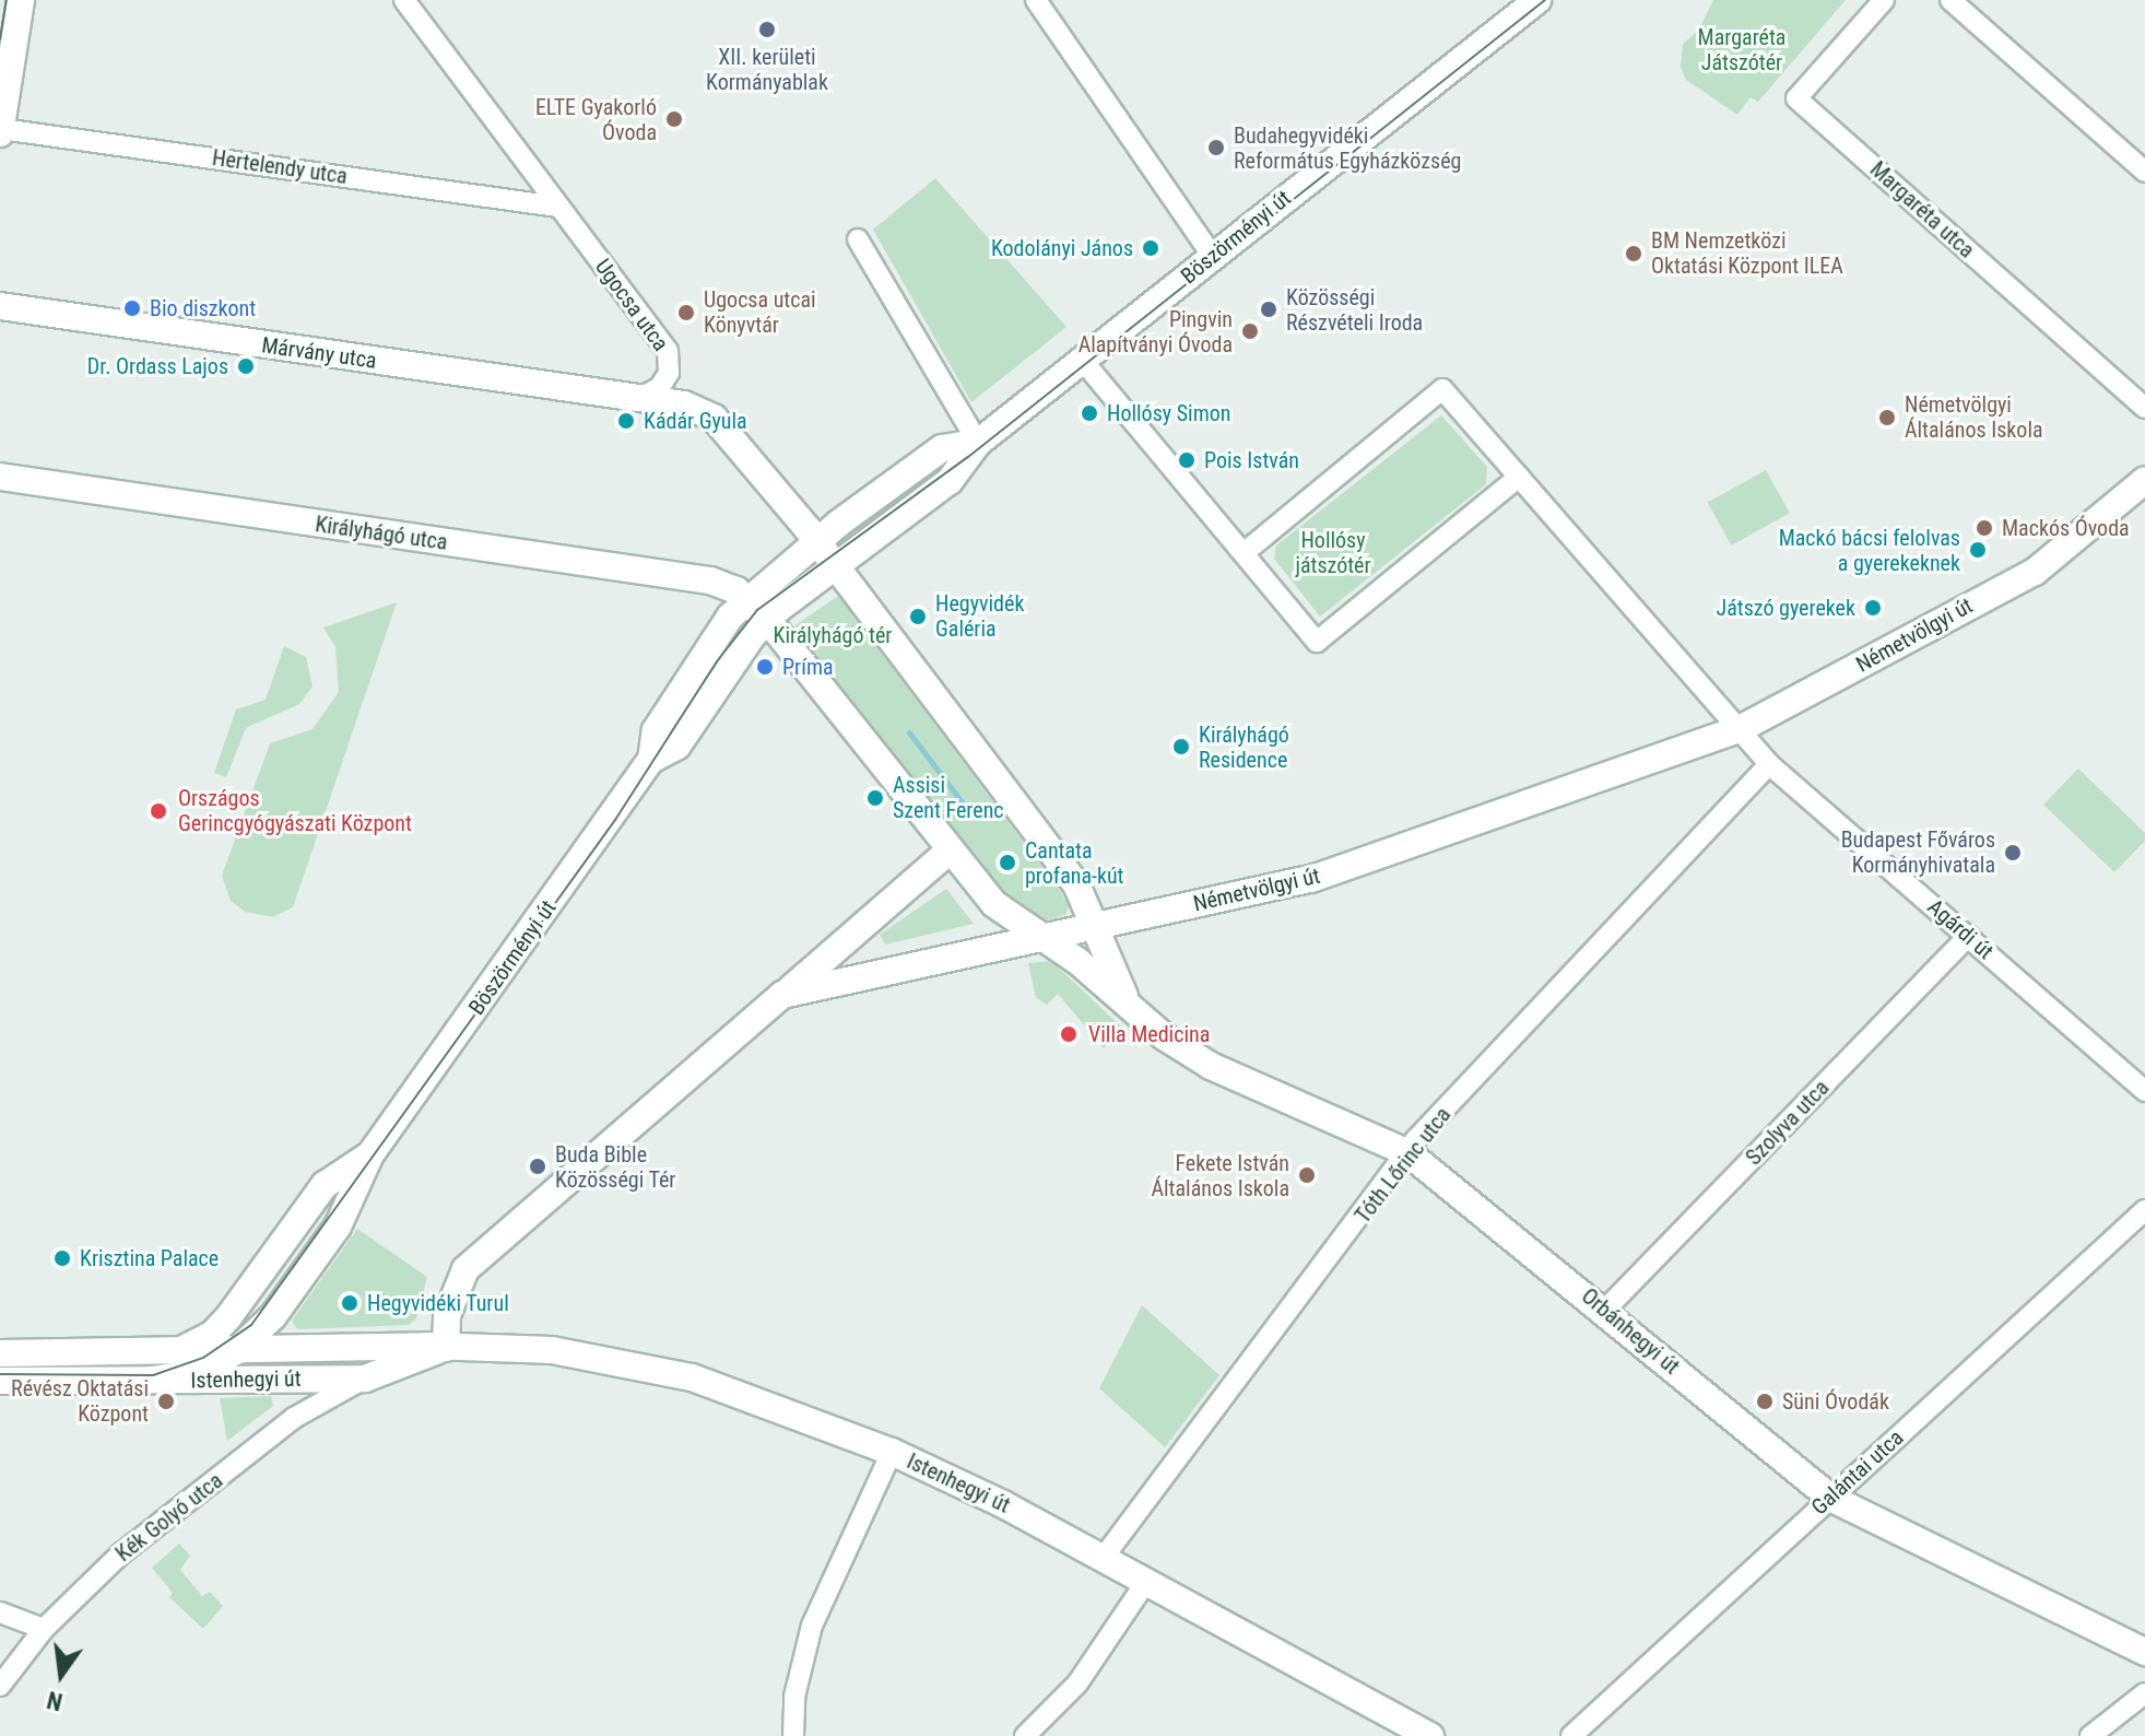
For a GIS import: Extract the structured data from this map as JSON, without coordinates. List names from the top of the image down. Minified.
{"streets":{"street":["Hertelendy utca","Margaréta utca","Böszörményi út","Ugocsa utca","Márvány utca","Királyhágó utca","Németvölgyi út","Agárdi út","Szolyva utca","Tóth Lőrinc utca","Orbánhegyi út","Istenhegyi út","Galántai utca","Kék Golyó utca"]},"crossings":[["Hertelendy utca","Ugocsa utca"],["Böszörményi út","Királyhágó utca"],["Böszörményi út","Istenhegyi út"],["Ugocsa utca","Márvány utca"],["Németvölgyi út","Agárdi út"],["Németvölgyi út","Orbánhegyi út"],["Németvölgyi út","Istenhegyi út"],["Agárdi út","Szolyva utca"],["Agárdi út","Tóth Lőrinc utca"],["Szolyva utca","Orbánhegyi út"],["Tóth Lőrinc utca","Orbánhegyi út"],["Tóth Lőrinc utca","Istenhegyi út"],["Orbánhegyi út","Galántai utca"],["Istenhegyi út","Kék Golyó utca"]],"parks":["Margaréta Játszótér","Hollósy játszótér","Királyhágó tér"],"places":["XII. kerületi Kormányablak","ELTE Gyakorló Óvoda","Budahegyvidéki Református Egyházközség","Kodolányi János","BM Nemzetközi Oktatási Központ ILEA","Bio diszkont","Közösségi Részvételi Iroda","Ugocsa utcai Könyvtár","Pingvin Alapítványi Óvoda","Dr. Ordass Lajos","Hollósy Simon","Németvölgyi Általános Iskola","Kádár Gyula","Pois István","Mackós Óvoda","Mackó bácsi felolvas a gyerekeknek","Játszó gyerekek","Hegyvidék Galéria","Príma","Királyhágó Residence","Assisi Szent Ferenc","Országos Gerincgyógyászati Központ","Budapest Főváros Kormányhivatala","Cantata profana-kút","Villa Medicina","Buda Bible Közösségi Tér","Fekete István Általános Iskola","Krisztina Palace","Hegyvidéki Turul","Révész Oktatási Központ","Süni Óvodák"],"north":"bottom"}
